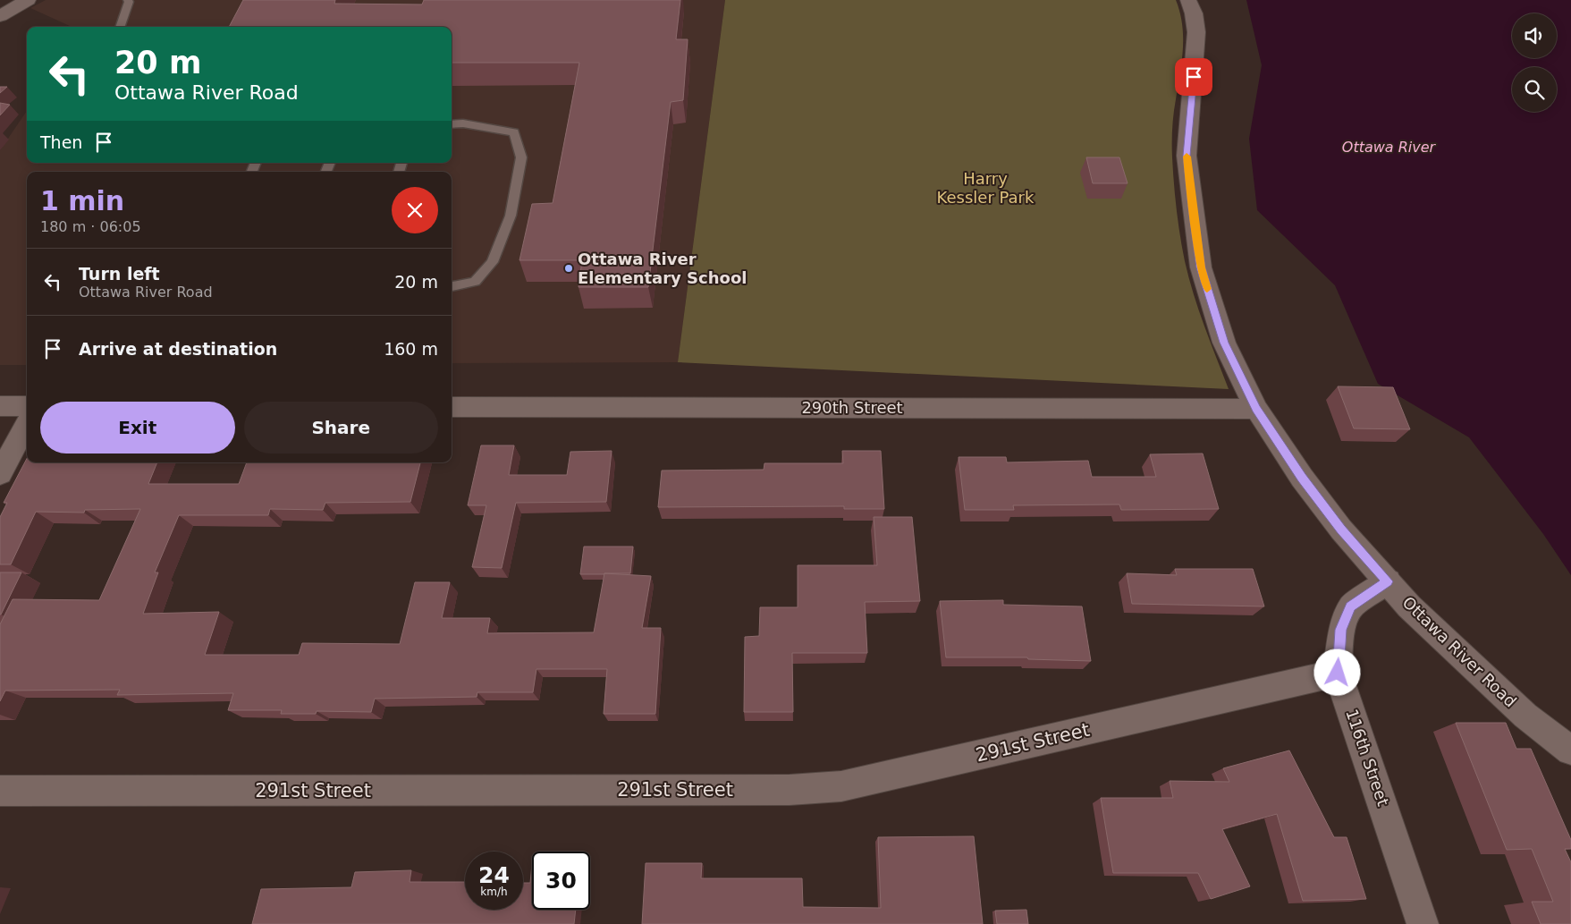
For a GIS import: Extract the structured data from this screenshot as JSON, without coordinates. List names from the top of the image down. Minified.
{"streets":{"street":["290th Street","Ottawa River Road","291st Street","116th Street"]},"crossings":[["290th Street","Ottawa River Road"],["Ottawa River Road","116th Street"],["291st Street","116th Street"]],"water":["Ottawa River"],"parks":["Harry Kessler Park"],"places":["Ottawa River Elementary School"],"page":{"turn":["20 m","Ottawa River Road"],"then":"Then","heading":["1 min","180 m · 06:05"],"list":[{"name":"Turn left","note":"Ottawa River Road","value":"20 m"},{"name":"Arrive at destination","value":"160 m"}],"buttons":["Exit","Share"],"speed":"24 km/h","limit":"30"}}
